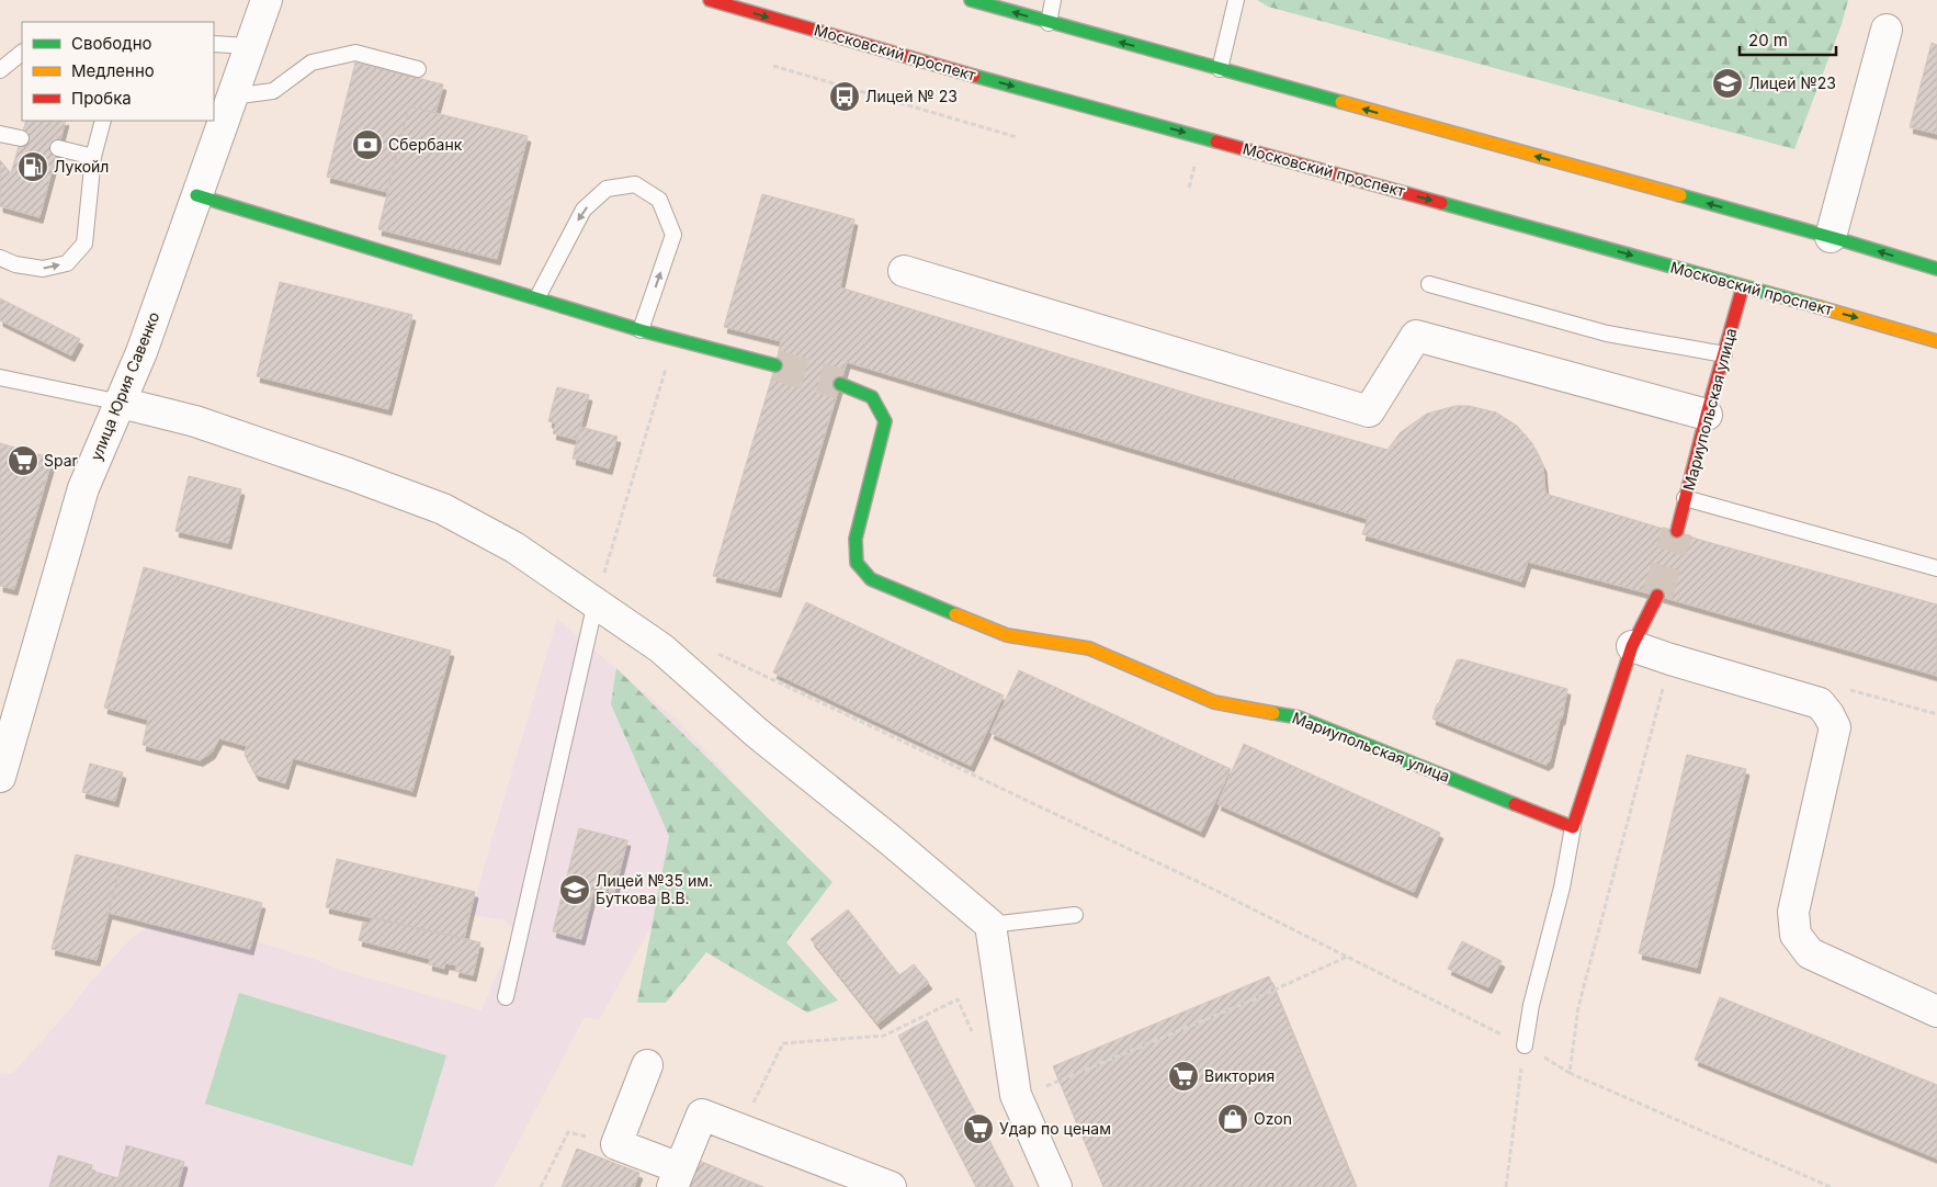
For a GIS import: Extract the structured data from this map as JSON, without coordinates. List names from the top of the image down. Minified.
{"streets":{"main road":["Московский проспект","Мариупольская улица"],"street":["улица Юрия Савенко"]},"crossings":[["Московский проспект","Мариупольская улица"]],"places":{"school or university":["Лицей №23","Лицей №35 им. Буткова В.В."],"bus stop":["Лицей № 23"],"bank":["Сбербанк"],"fuel station":["Лукойл"],"supermarket":["Spar","Виктория","Удар по ценам"],"shop":["Ozon"]},"legend":["Свободно","Медленно","Пробка"],"scale_bar":"20 m"}
